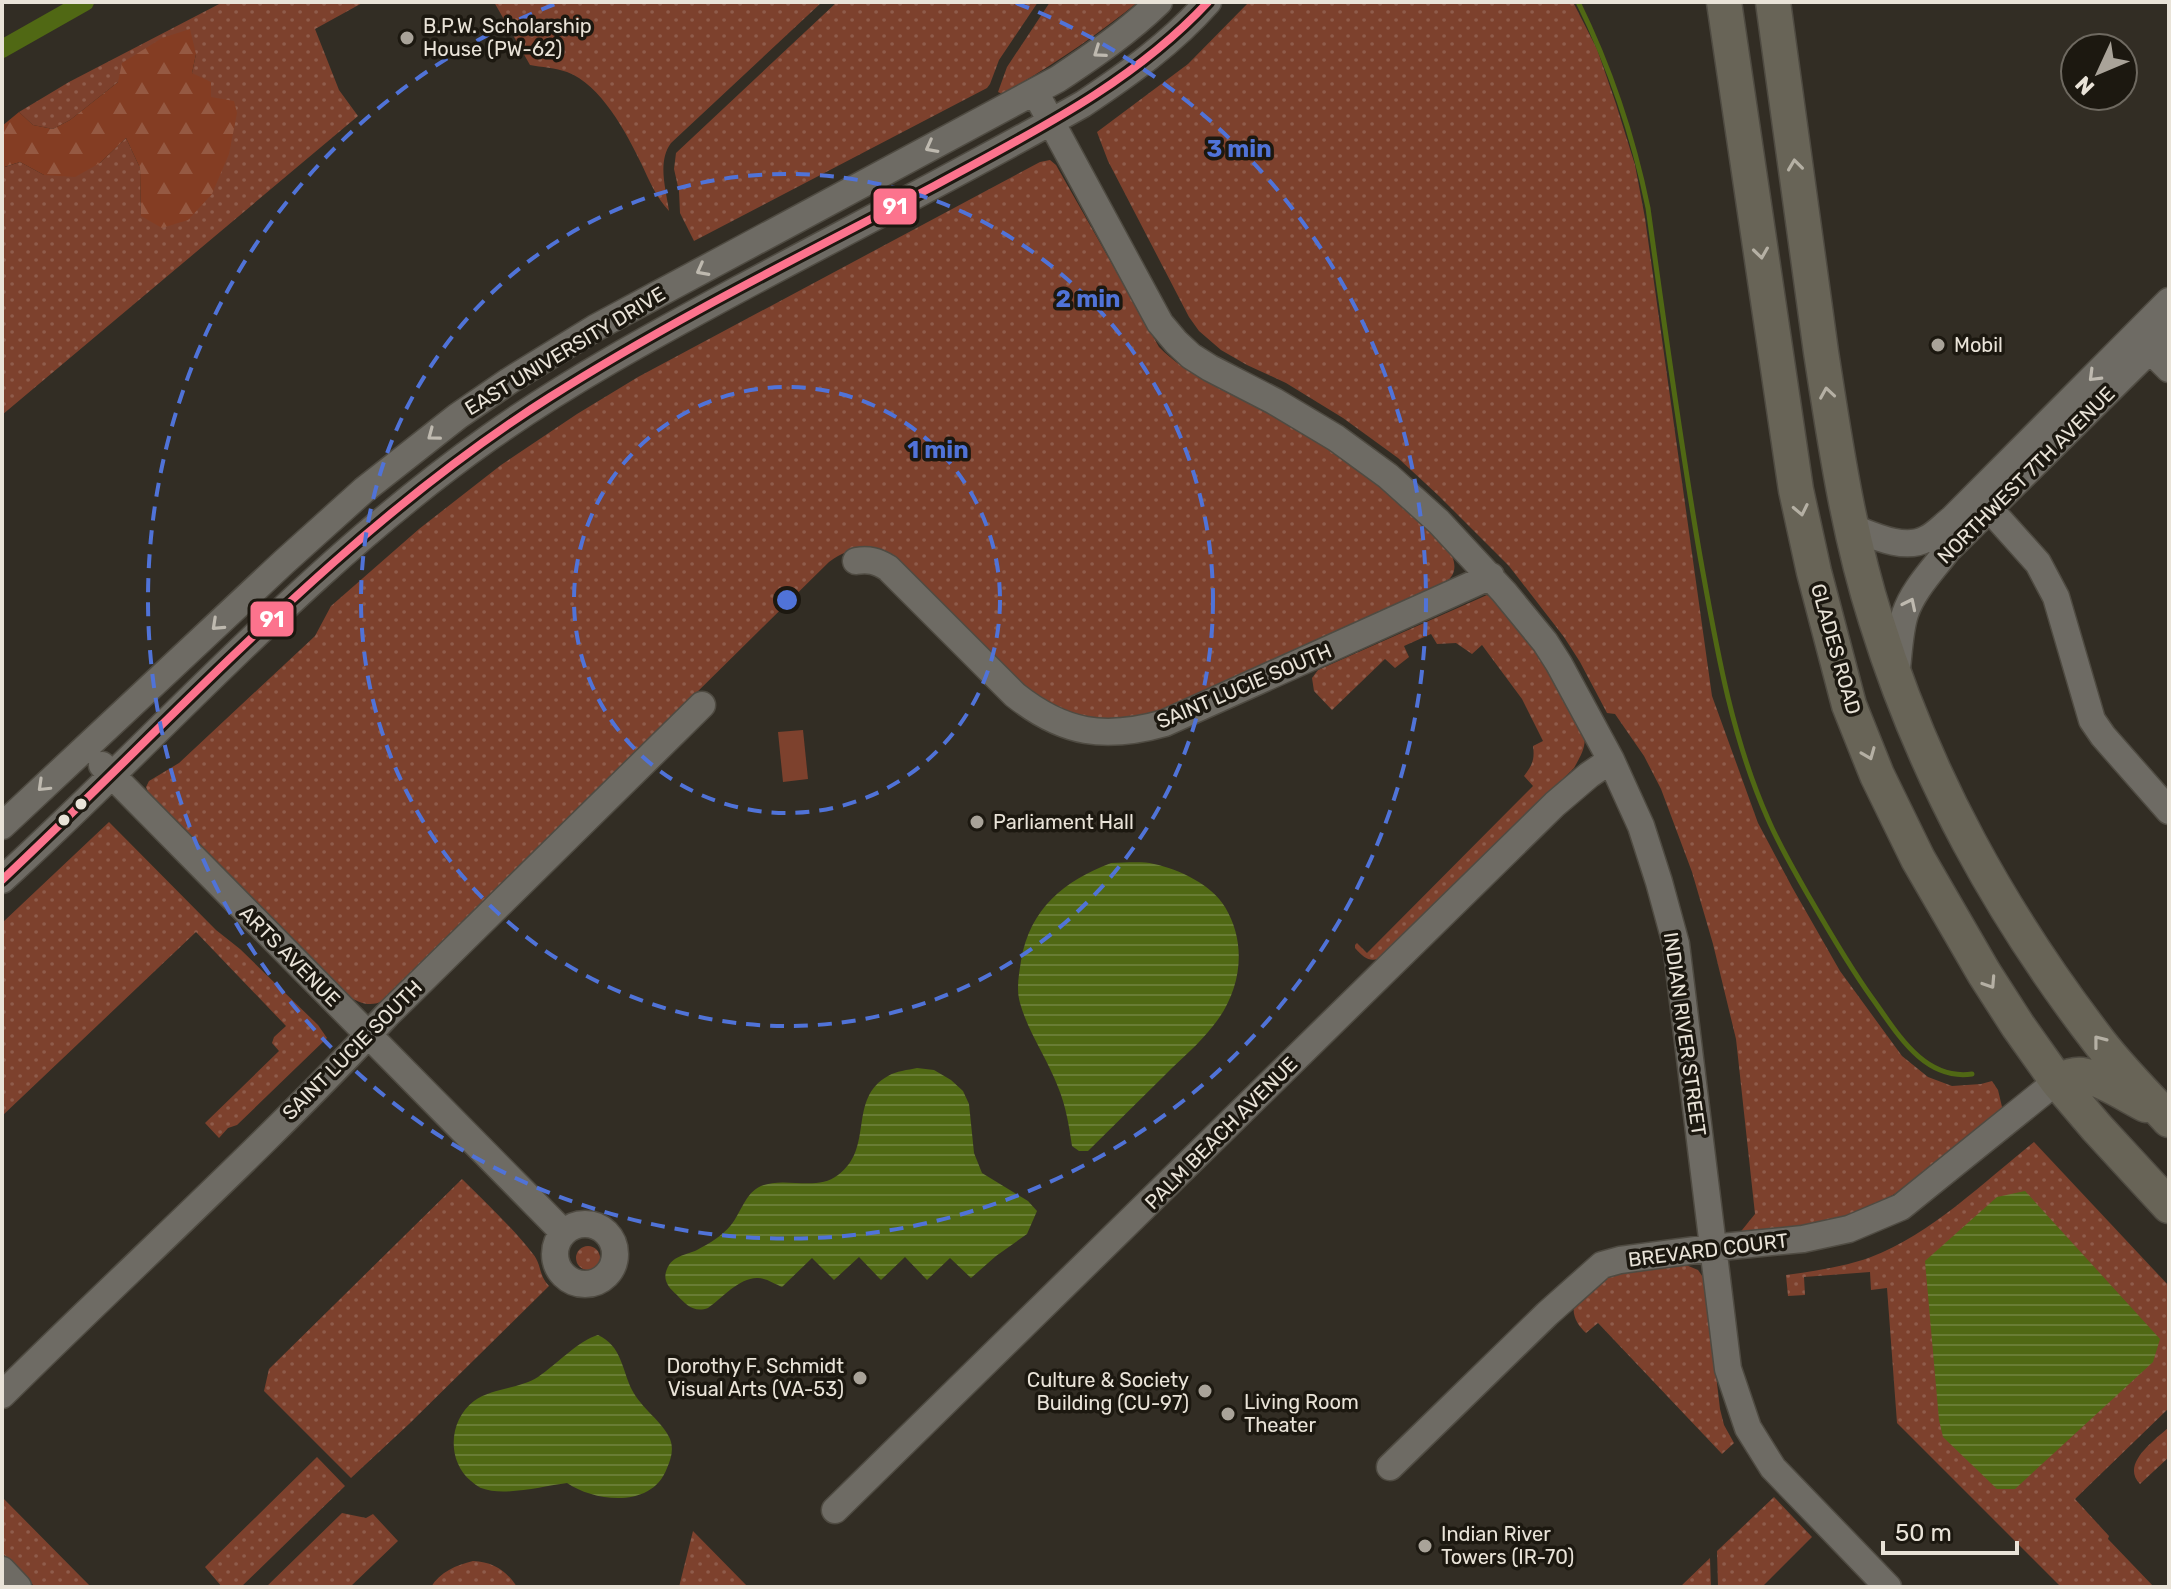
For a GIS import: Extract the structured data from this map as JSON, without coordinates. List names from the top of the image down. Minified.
{"streets":{"main road":["GLADES ROAD"],"street":["EAST UNIVERSITY DRIVE","NORTHWEST 7TH AVENUE","SAINT LUCIE SOUTH","ARTS AVENUE","INDIAN RIVER STREET","PALM BEACH AVENUE","BREVARD COURT"]},"crossings":[["EAST UNIVERSITY DRIVE","ARTS AVENUE"],["EAST UNIVERSITY DRIVE","INDIAN RIVER STREET"],["GLADES ROAD","BREVARD COURT"],["SAINT LUCIE SOUTH","ARTS AVENUE"],["SAINT LUCIE SOUTH","INDIAN RIVER STREET"],["INDIAN RIVER STREET","PALM BEACH AVENUE"],["INDIAN RIVER STREET","BREVARD COURT"]],"places":["B.P.W. Scholarship House (PW-62)","Mobil","Parliament Hall","Dorothy F. Schmidt Visual Arts (VA-53)","Culture & Society Building (CU-97)","Living Room Theater","Indian River Towers (IR-70)"],"lines":["transit line 91"],"scale_bar":"50 m","north":"bottom left","rings":["3 min","2 min","1 min"]}
